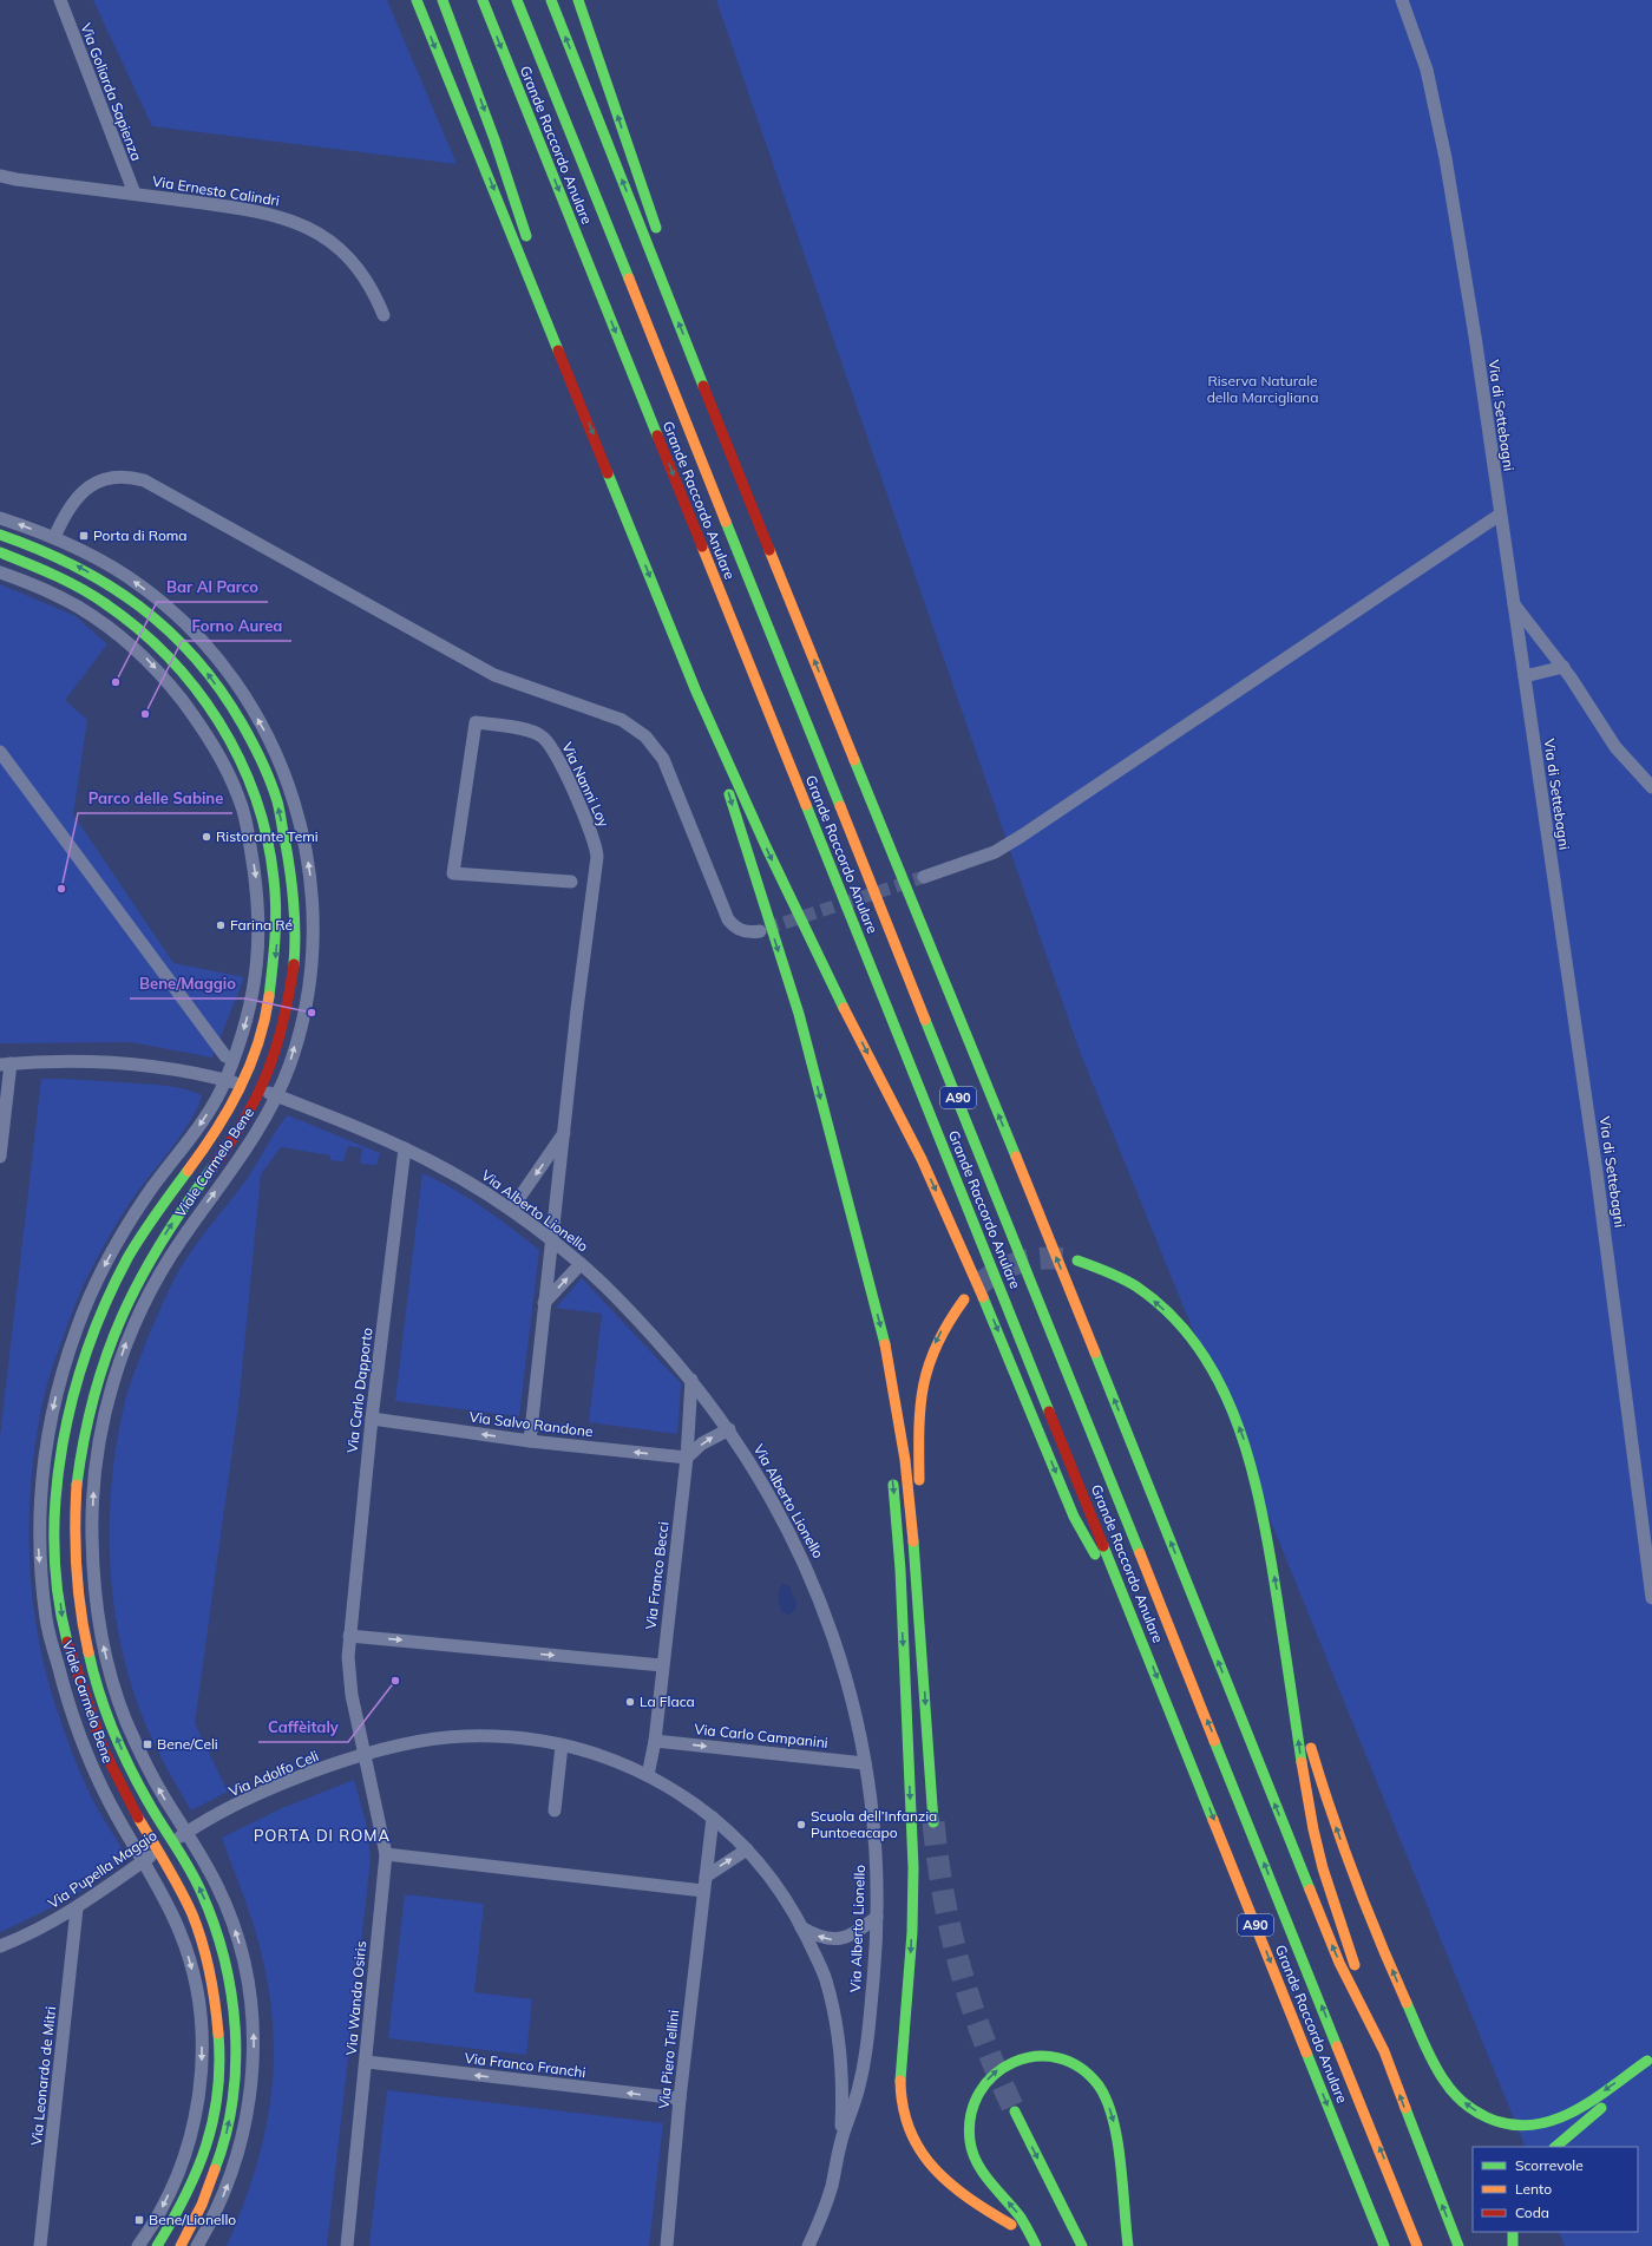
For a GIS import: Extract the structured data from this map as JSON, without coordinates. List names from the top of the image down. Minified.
{"streets":{"main road":["Grande Raccordo Anulare","A90","Viale Carmelo Bene"],"street":["Via Goliarda Sapienza","Via Ernesto Calindri","Via di Settebagni","Via Nanni Loy","Via Alberto Lionello","Via Carlo Dapporto","Via Salvo Randone","Via Franco Becci","Via Carlo Campanini","Via Adolfo Celi","Via Pupella Maggio","Via Wanda Osiris","Via Piero Tellini","Via Franco Franchi","Via Leonardo de Mitri"]},"crossings":[["Via Goliarda Sapienza","Via Ernesto Calindri"],["Via Nanni Loy","Via Alberto Lionello"],["Via Nanni Loy","Via Salvo Randone"],["Viale Carmelo Bene","Via Alberto Lionello"],["Viale Carmelo Bene","Via Adolfo Celi"],["Viale Carmelo Bene","Via Pupella Maggio"],["Via Alberto Lionello","Via Carlo Dapporto"],["Via Alberto Lionello","Via Franco Becci"],["Via Alberto Lionello","Via Carlo Campanini"],["Via Alberto Lionello","Via Adolfo Celi"],["Via Carlo Dapporto","Via Salvo Randone"],["Via Carlo Dapporto","Via Adolfo Celi"],["Via Carlo Dapporto","Via Wanda Osiris"],["Via Salvo Randone","Via Franco Becci"],["Via Franco Becci","Via Carlo Campanini"],["Via Franco Becci","Via Adolfo Celi"],["Via Adolfo Celi","Via Pupella Maggio"],["Via Adolfo Celi","Via Wanda Osiris"],["Via Adolfo Celi","Via Piero Tellini"],["Via Pupella Maggio","Via Leonardo de Mitri"],["Via Wanda Osiris","Via Franco Franchi"],["Via Piero Tellini","Via Franco Franchi"]],"one_way":["Via Salvo Randone","Via Carlo Campanini","Via Franco Franchi"],"districts":["PORTA DI ROMA"],"parks":["Riserva Naturale della Marcigliana"],"places":{"transit":["Porta di Roma","Bene/Celi","Bene/Lionello"],"other":["Bar Al Parco","Forno Aurea","Ristorante Temi","Parco delle Sabine","Farina Ré","Bene/Maggio","Caffèitaly","La Flaca","Scuola dell’Infanzia Puntoeacapo"]},"legend":["Scorrevole","Lento","Coda"]}
